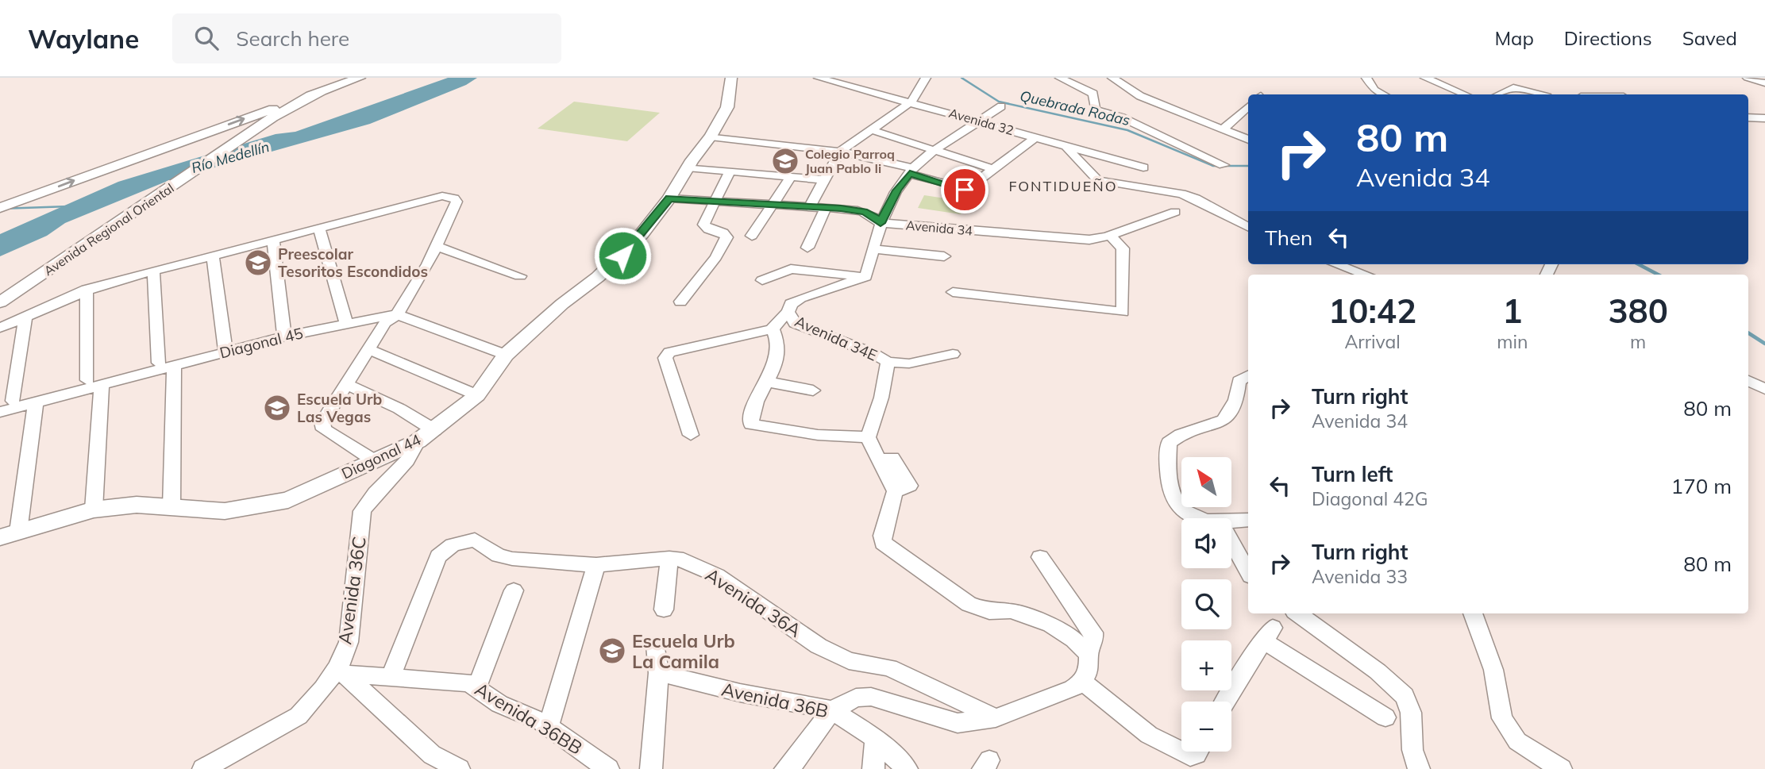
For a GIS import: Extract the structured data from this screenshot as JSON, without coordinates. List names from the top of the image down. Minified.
{"streets":{"main road":["Avenida Regional Oriental","Diagonal 44"],"street":["Avenida 32","Avenida 34","Avenida 34E","Diagonal 45","Avenida 36C","Avenida 36A","Avenida 36B","Avenida 36BB"]},"crossings":[["Avenida 34","Diagonal 44"],["Diagonal 44","Avenida 36C"],["Avenida 36C","Avenida 36BB"],["Avenida 36A","Avenida 36BB"]],"districts":["FONTIDUEÑO"],"water":["Quebrada Rodas","Río Medellín"],"places":{"school or university":["Colegio Parroq Juan Pablo Ii","Preescolar Tesoritos Escondidos","Escuela Urb Las Vegas","Escuela Urb La Camila"]},"north":"top left","page":{"header":"Waylane","search":"Search here","nav":["Map","Directions","Saved"],"turn":["80 m","Avenida 34"],"then":"Then","eta":["10:42","Arrival","1","min","380","m"],"list":[{"name":"Turn right","note":"Avenida 34","value":"80 m"},{"name":"Turn left","note":"Diagonal 42G","value":"170 m"},{"name":"Turn right","note":"Avenida 33","value":"80 m"}],"map_buttons":["+","−"]}}
